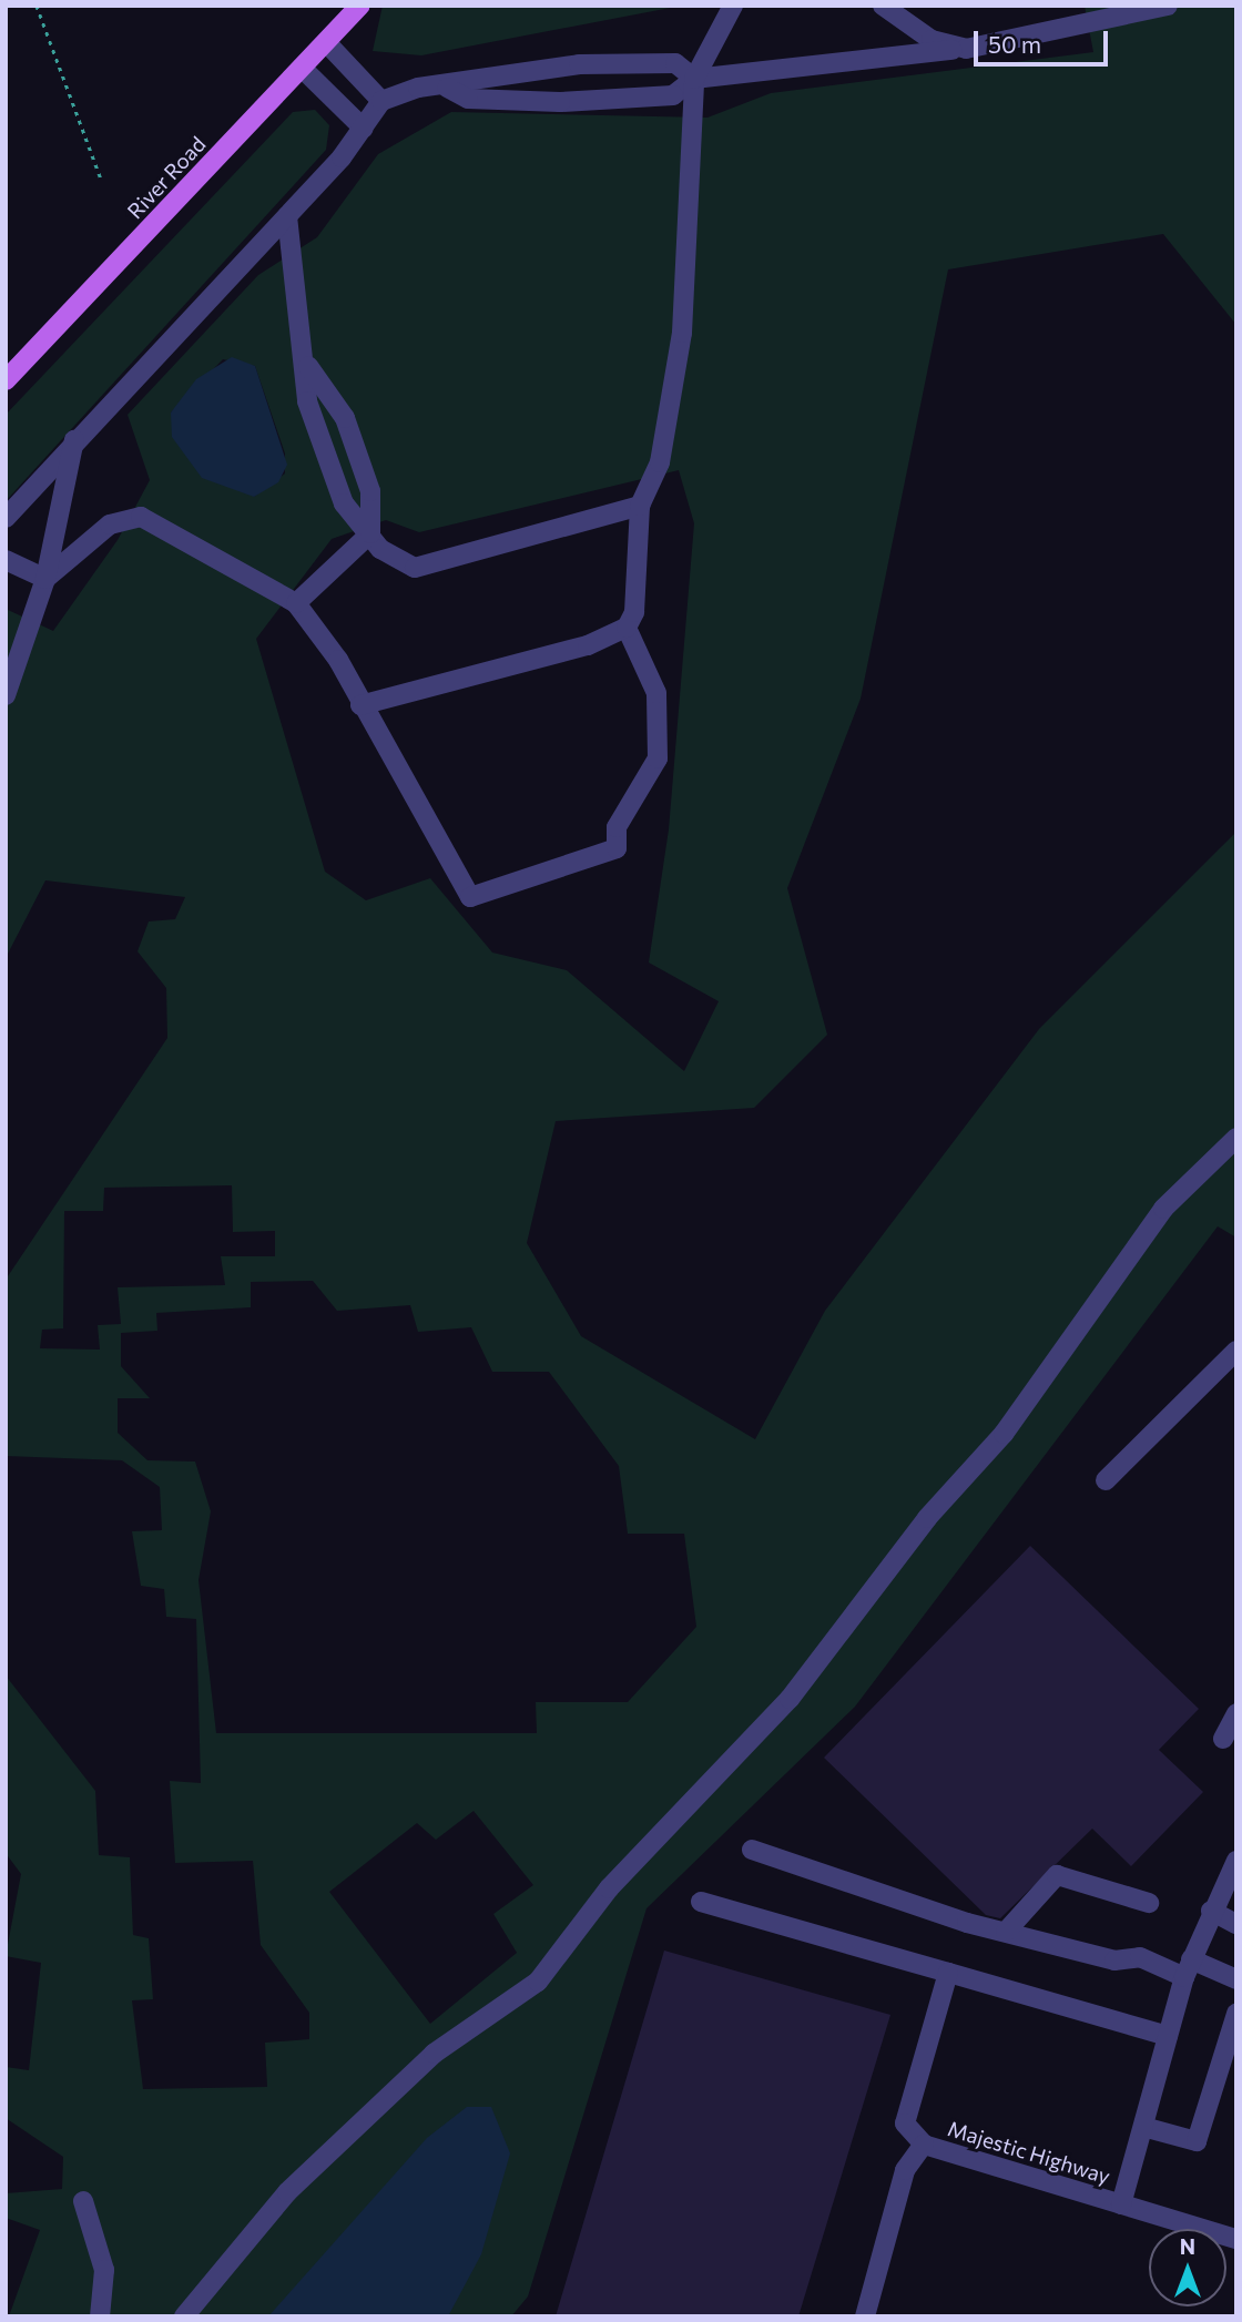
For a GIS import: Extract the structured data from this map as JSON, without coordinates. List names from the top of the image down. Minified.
{"streets":{"main road":["River Road"],"street":["Majestic Highway"]},"scale_bar":"50 m","north":"top"}
